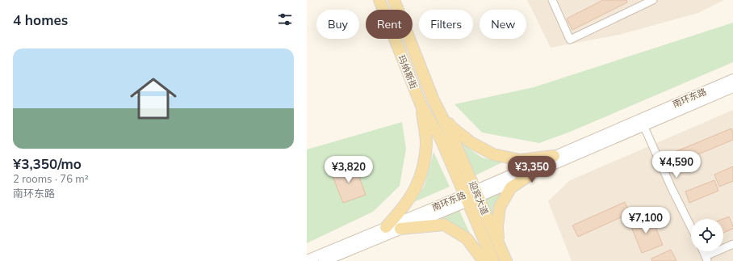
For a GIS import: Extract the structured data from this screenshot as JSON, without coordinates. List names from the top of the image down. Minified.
{"streets":{"main road":["玛纳斯街","南环东路","迎宾大道"]},"crossings":[["玛纳斯街","迎宾大道"],["南环东路","迎宾大道"]],"page":{"heading":"4 homes","chip":["Buy","Rent","Filters","New"],"list":[{"name":"¥3,350/mo","note":"2 rooms · 76 m² · 南环东路"}],"price":["¥4,590","¥3,820","¥3,350","¥7,100"]}}
